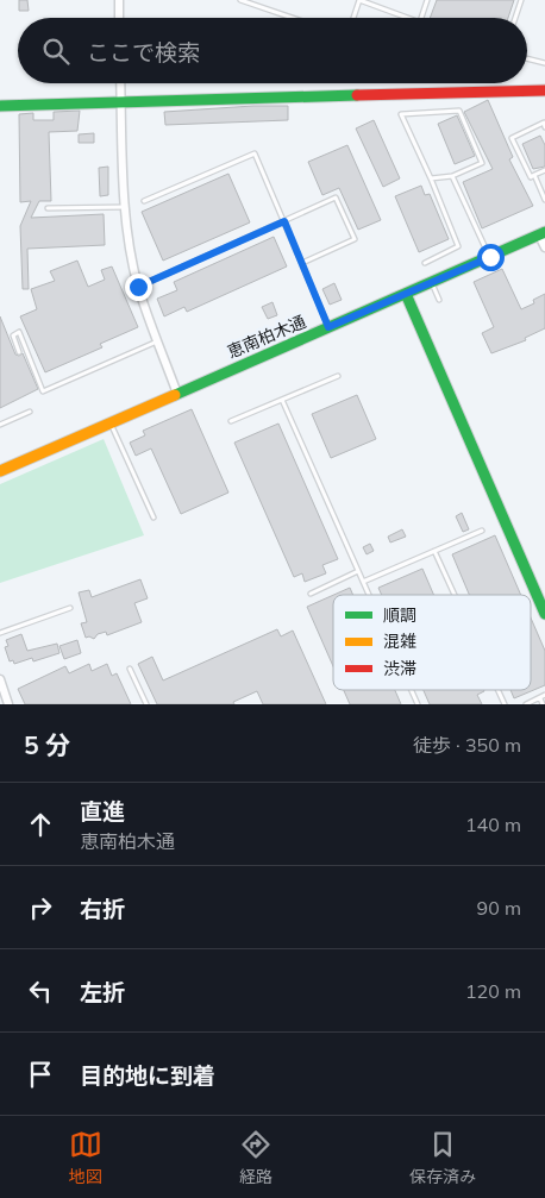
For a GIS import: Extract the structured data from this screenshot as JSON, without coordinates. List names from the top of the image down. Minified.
{"streets":{"street":["恵南柏木通"]},"legend":["順調","混雑","渋滞"],"page":{"search":"ここで検索","heading":["5 分","徒歩 · 350 m"],"list":[["直進","恵南柏木通","140 m"],["右折","90 m"],["左折","120 m"],"目的地に到着"],"nav":["地図","経路","保存済み"]}}
